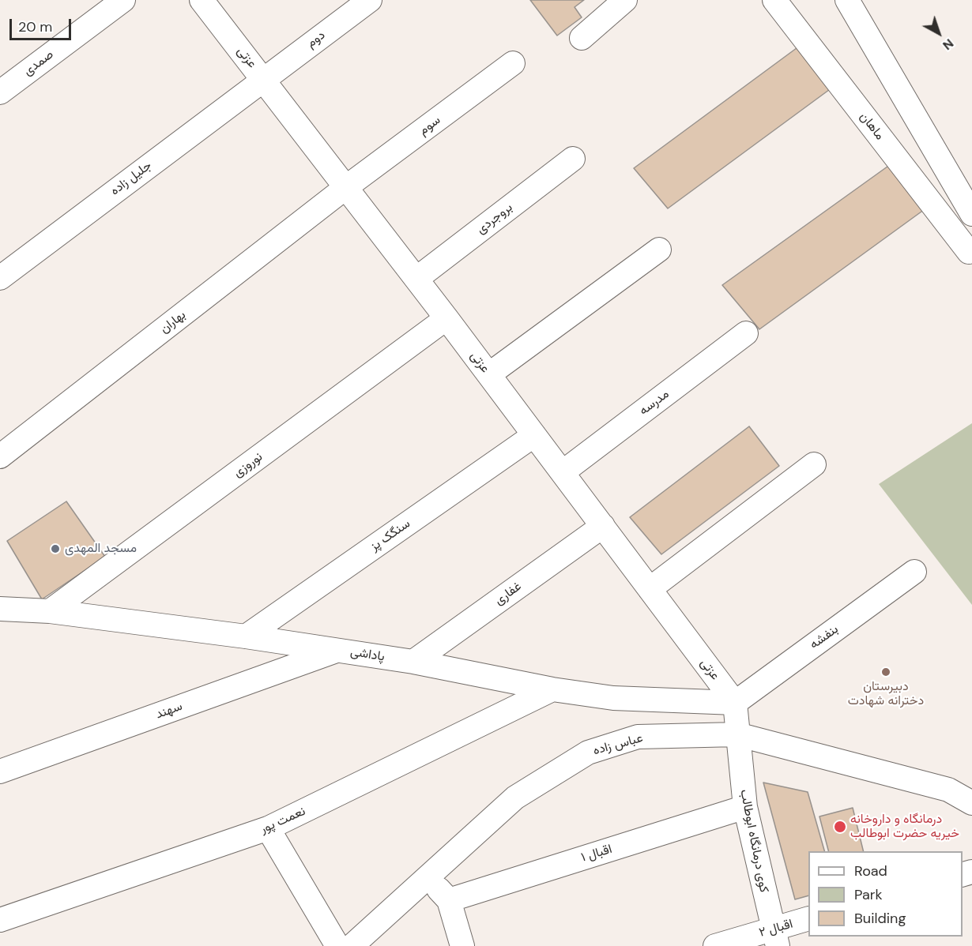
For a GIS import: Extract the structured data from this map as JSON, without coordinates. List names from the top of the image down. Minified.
{"streets":{"street":["دوم","عزتی","صمدی","سوم","ماهان","جلیل زاده","بروجردی","بهاران","مدرسه","نوروزی","سنگک پز","غفاری","بنفشه","پاداشی","سهند","عباس زاده","نعمت پور","کوی درمانگاه ابوطالب","اقبال ۱","اقبال ۲"]},"crossings":[["دوم","عزتی"],["دوم","جلیل زاده"],["عزتی","سوم"],["عزتی","جلیل زاده"],["عزتی","بروجردی"],["عزتی","بهاران"],["عزتی","مدرسه"],["عزتی","نوروزی"],["عزتی","سنگک پز"],["عزتی","غفاری"],["عزتی","بنفشه"],["عزتی","پاداشی"],["سوم","بهاران"],["نوروزی","پاداشی"],["سنگک پز","پاداشی"],["غفاری","پاداشی"],["بنفشه","پاداشی"],["پاداشی","سهند"],["پاداشی","نعمت پور"],["عباس زاده","کوی درمانگاه ابوطالب"],["کوی درمانگاه ابوطالب","اقبال ۱"],["کوی درمانگاه ابوطالب","اقبال ۲"]],"places":["مسجد المهدی","دبیرستان دخترانه شهادت","درمانگاه و داروخانه خیریه حضرت ابوطالب"],"legend":["Road","Park","Building"],"scale_bar":"20 m","north":"bottom right"}
